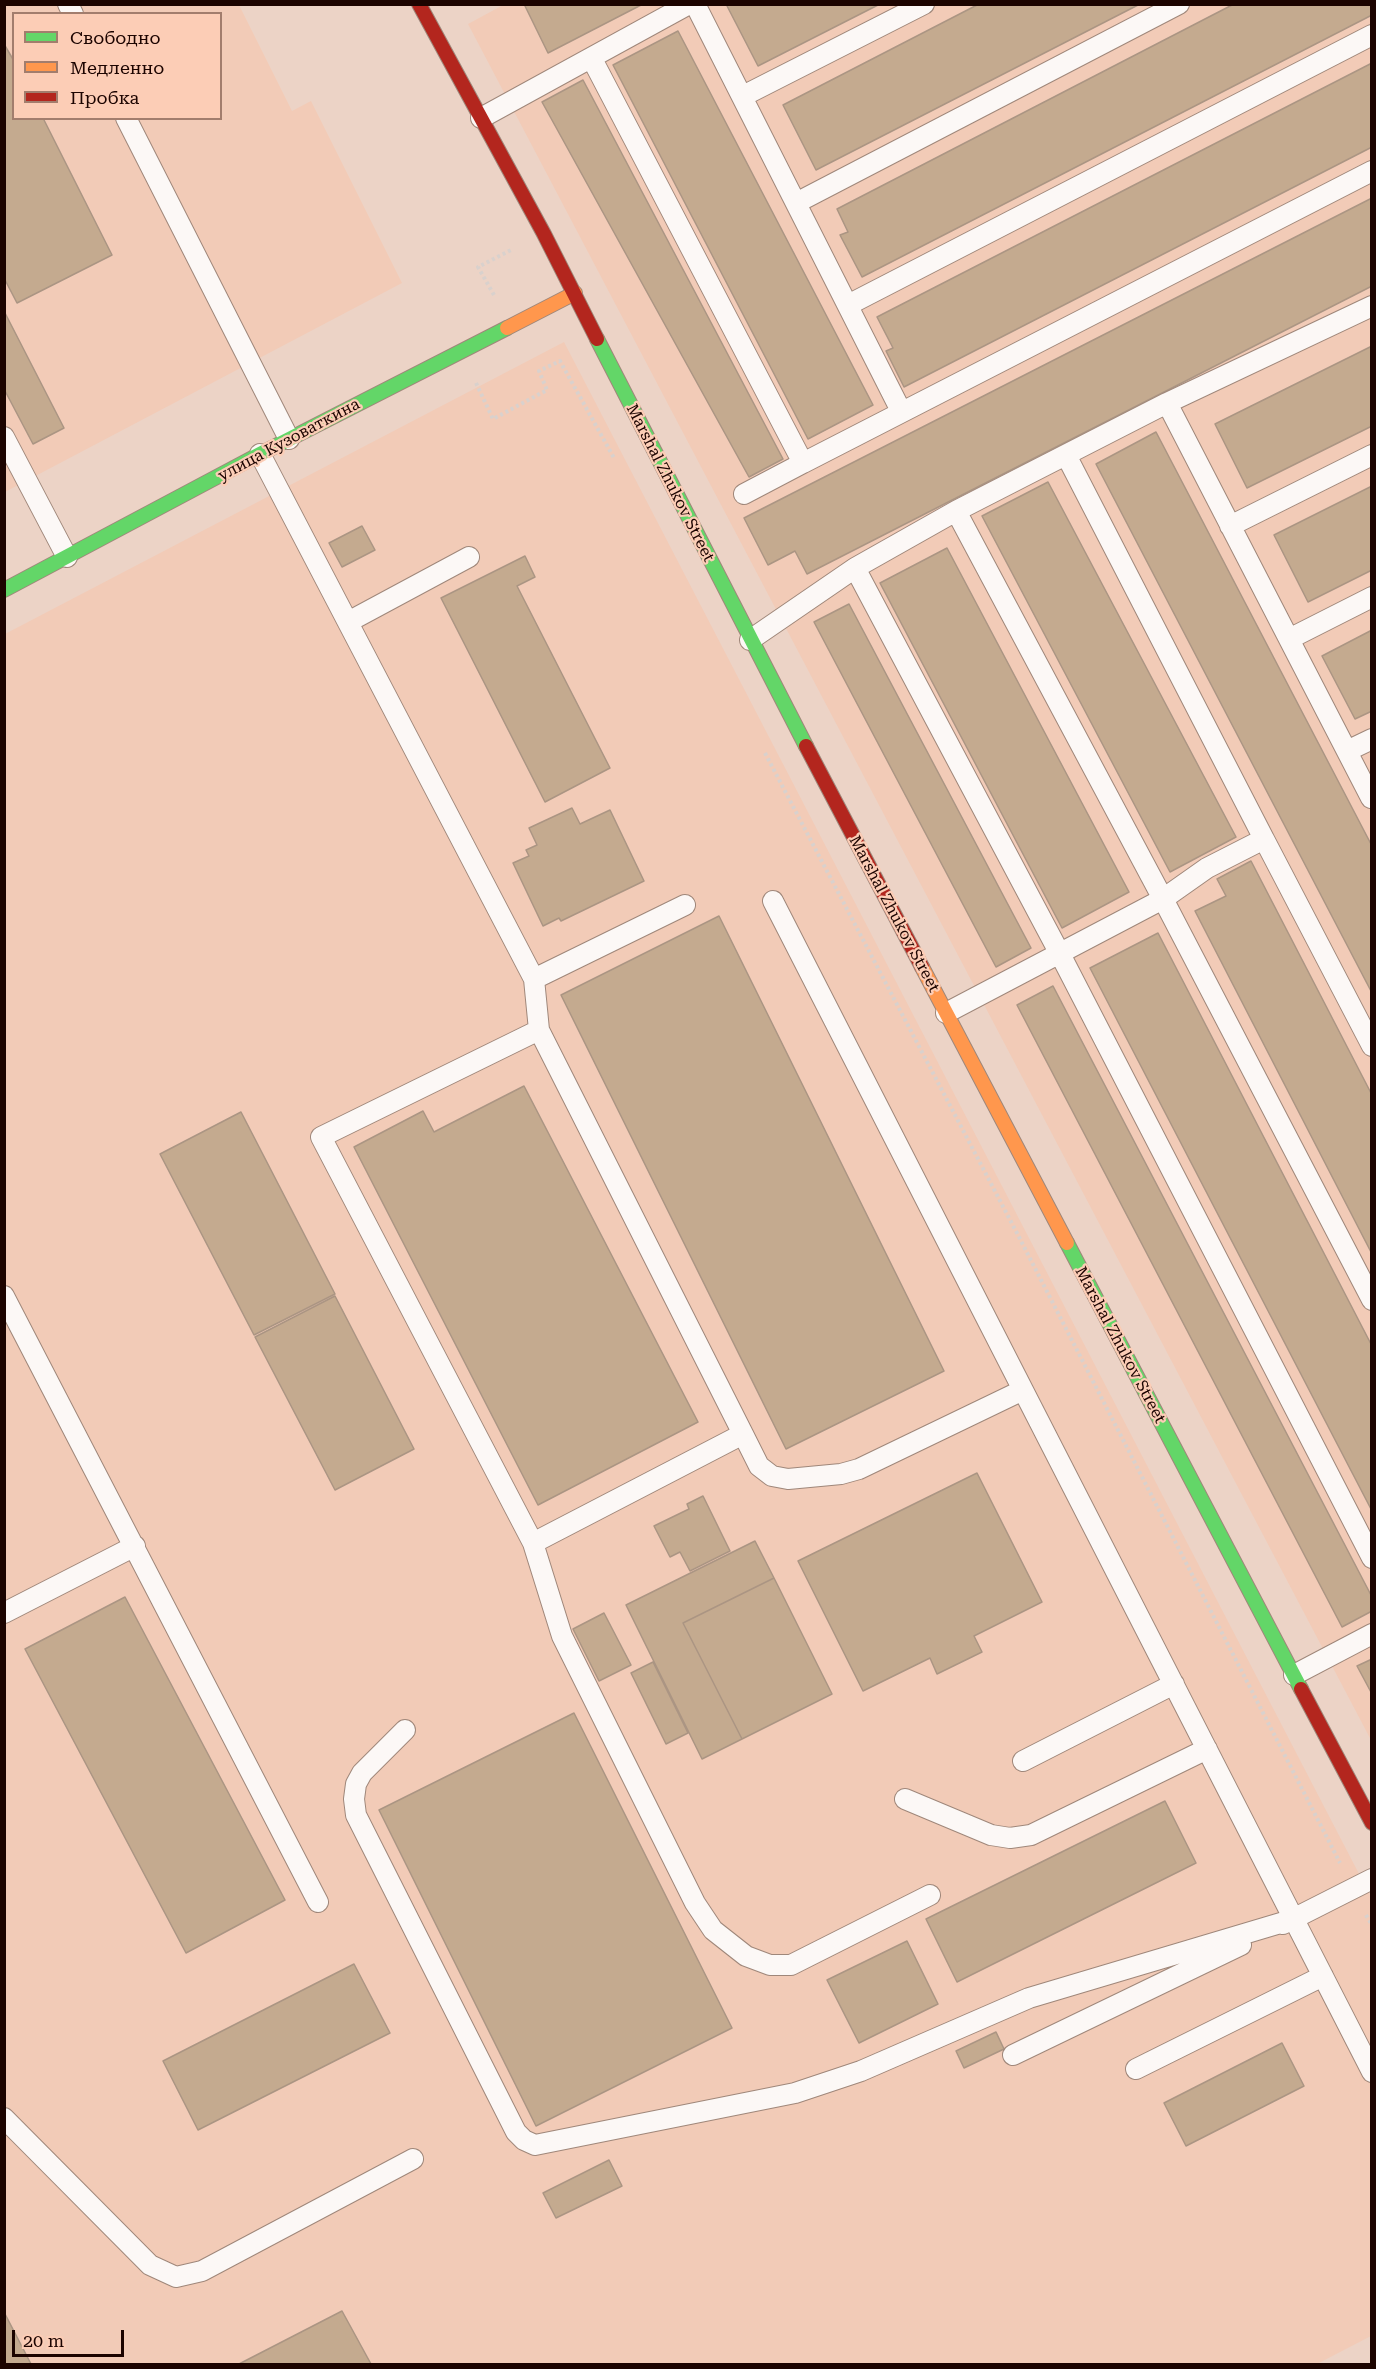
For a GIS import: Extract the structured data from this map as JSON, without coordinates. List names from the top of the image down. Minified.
{"streets":{"main road":["улица Кузоваткина","Marshal Zhukov Street"]},"crossings":[["улица Кузоваткина","Marshal Zhukov Street"]],"legend":["Свободно","Медленно","Пробка"],"scale_bar":"20 m"}
